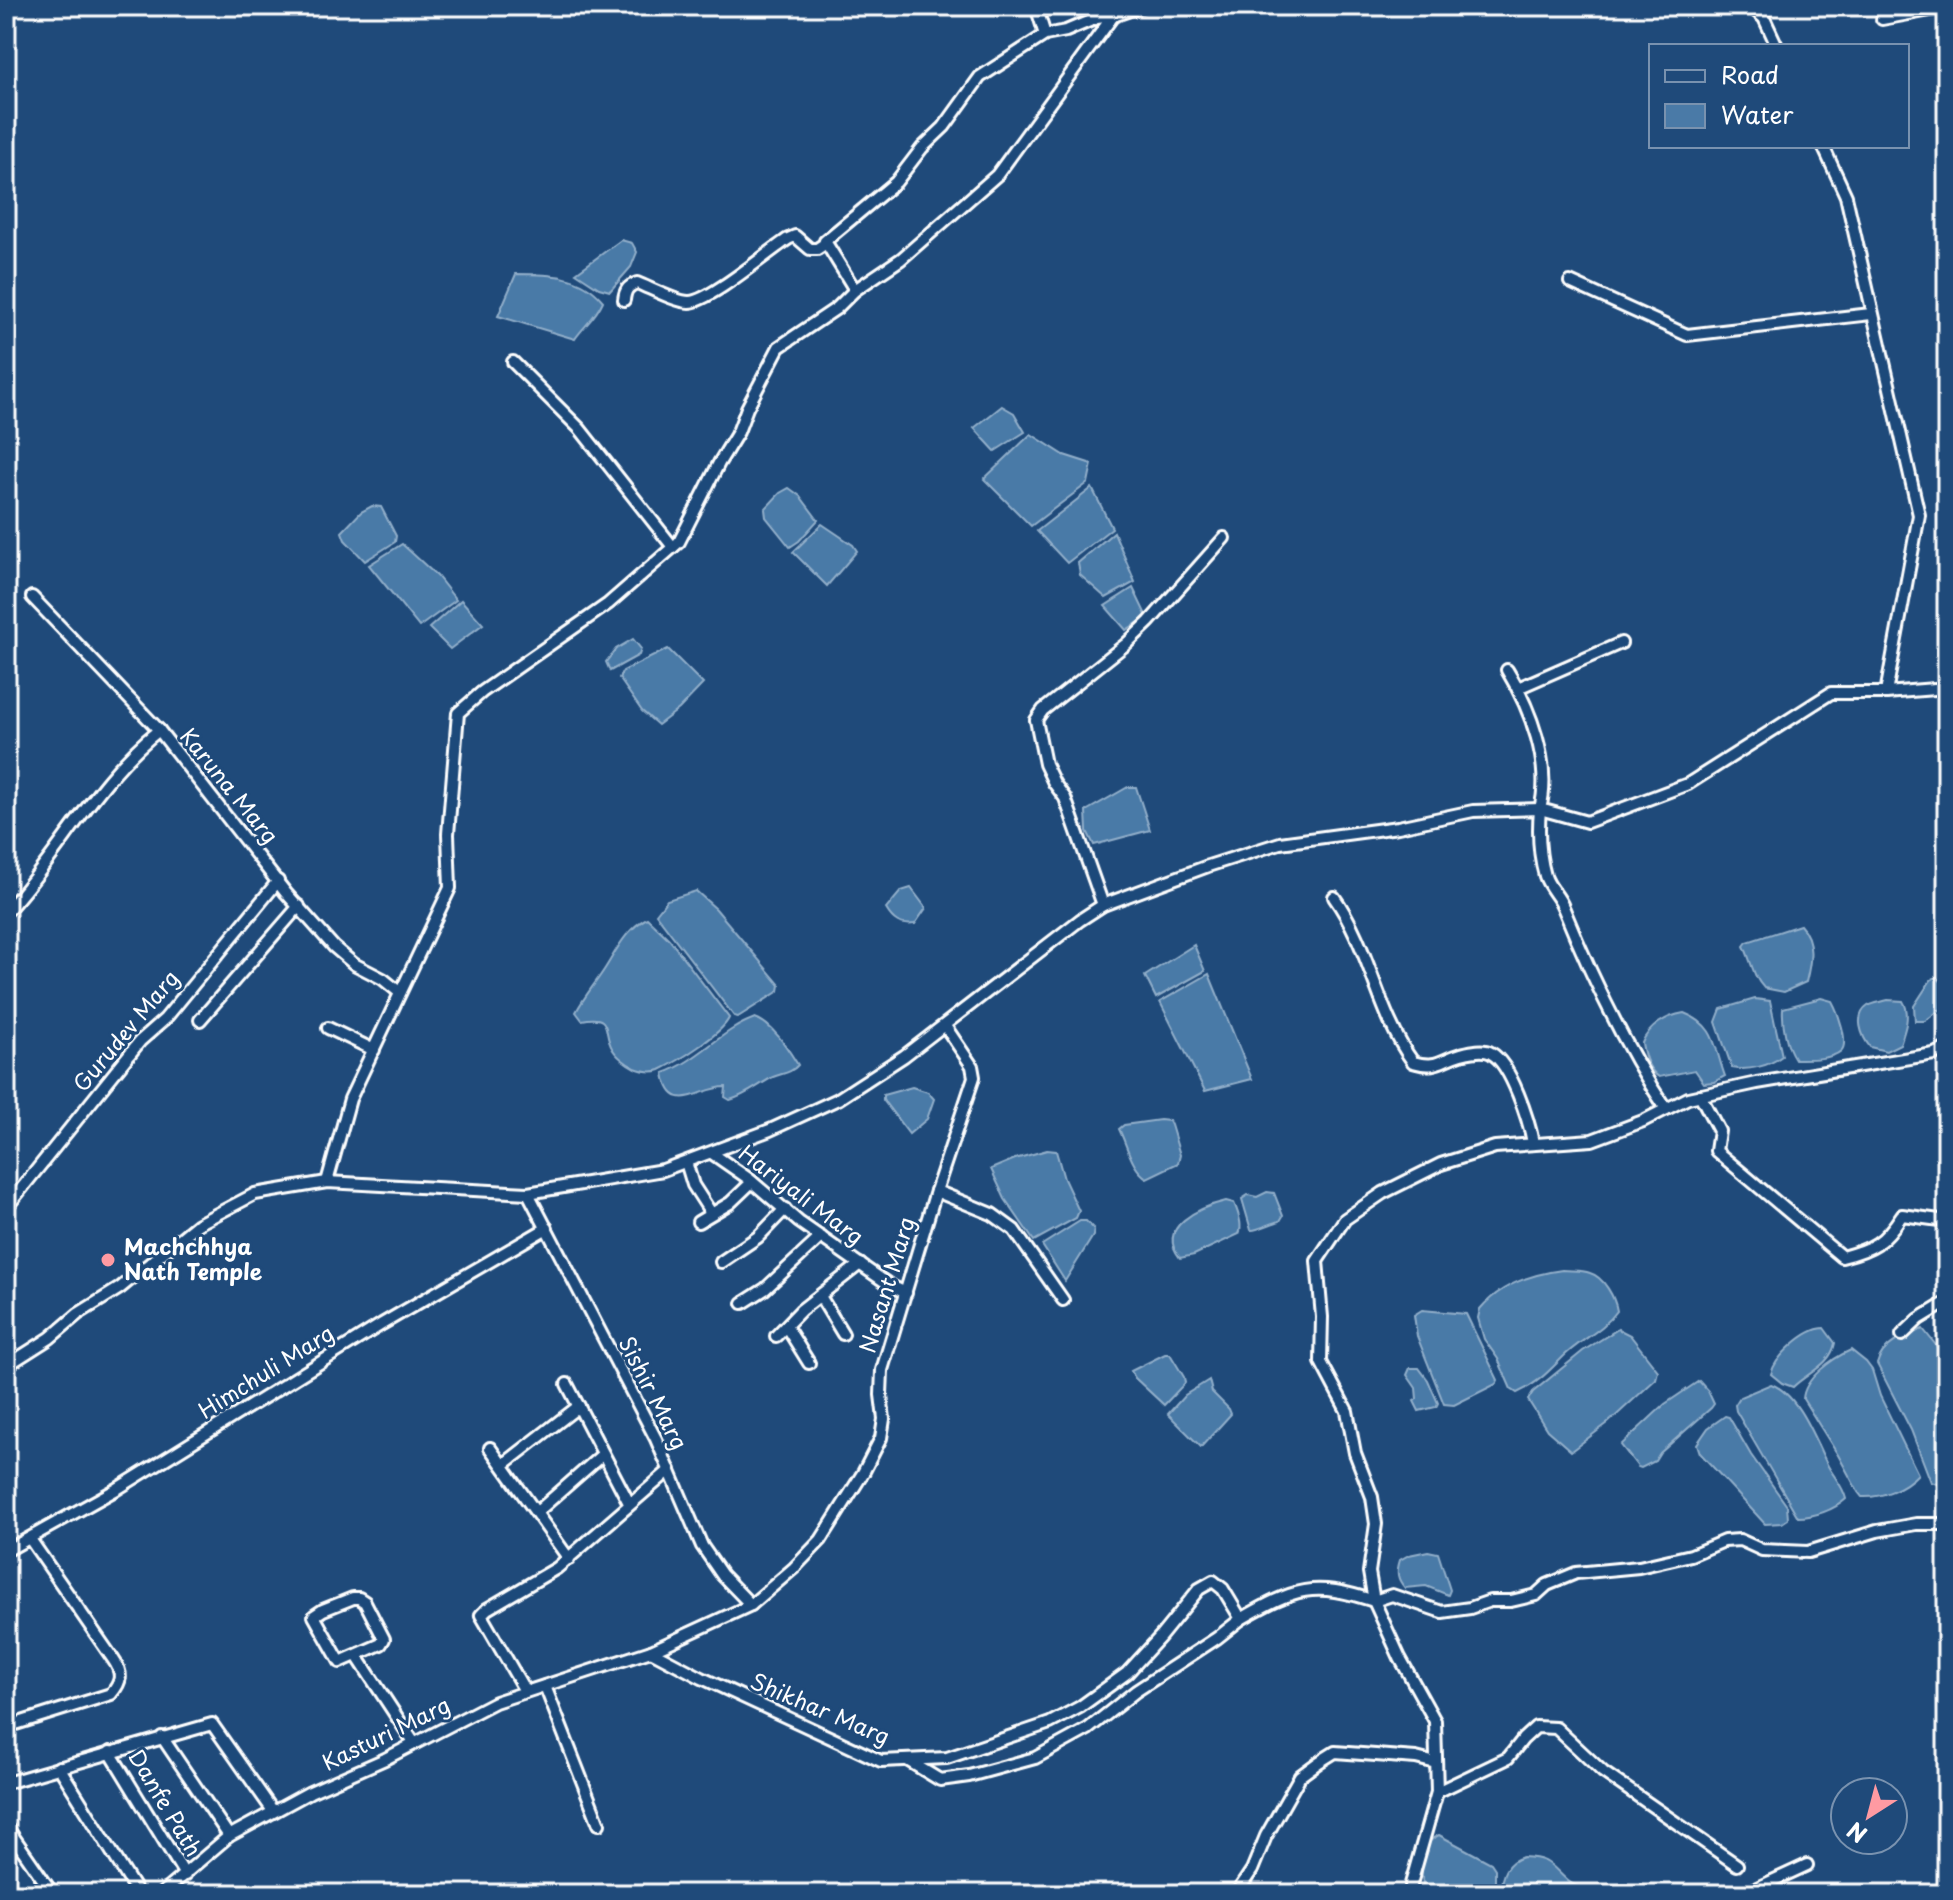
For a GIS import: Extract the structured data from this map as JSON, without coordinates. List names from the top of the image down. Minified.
{"streets":{"street":["Karuna Marg","Gurudev Marg","Hariyali Marg","Nasant Marg","Himchuli Marg","Sishir Marg","Shikhar Marg","Kasturi Marg","Danfe Path"]},"crossings":[["Karuna Marg","Gurudev Marg"],["Hariyali Marg","Nasant Marg"],["Nasant Marg","Sishir Marg"],["Nasant Marg","Shikhar Marg"],["Nasant Marg","Kasturi Marg"],["Himchuli Marg","Sishir Marg"],["Shikhar Marg","Kasturi Marg"],["Kasturi Marg","Danfe Path"]],"places":["Machchhya Nath Temple"],"legend":["Road","Water"],"north":"bottom left"}
